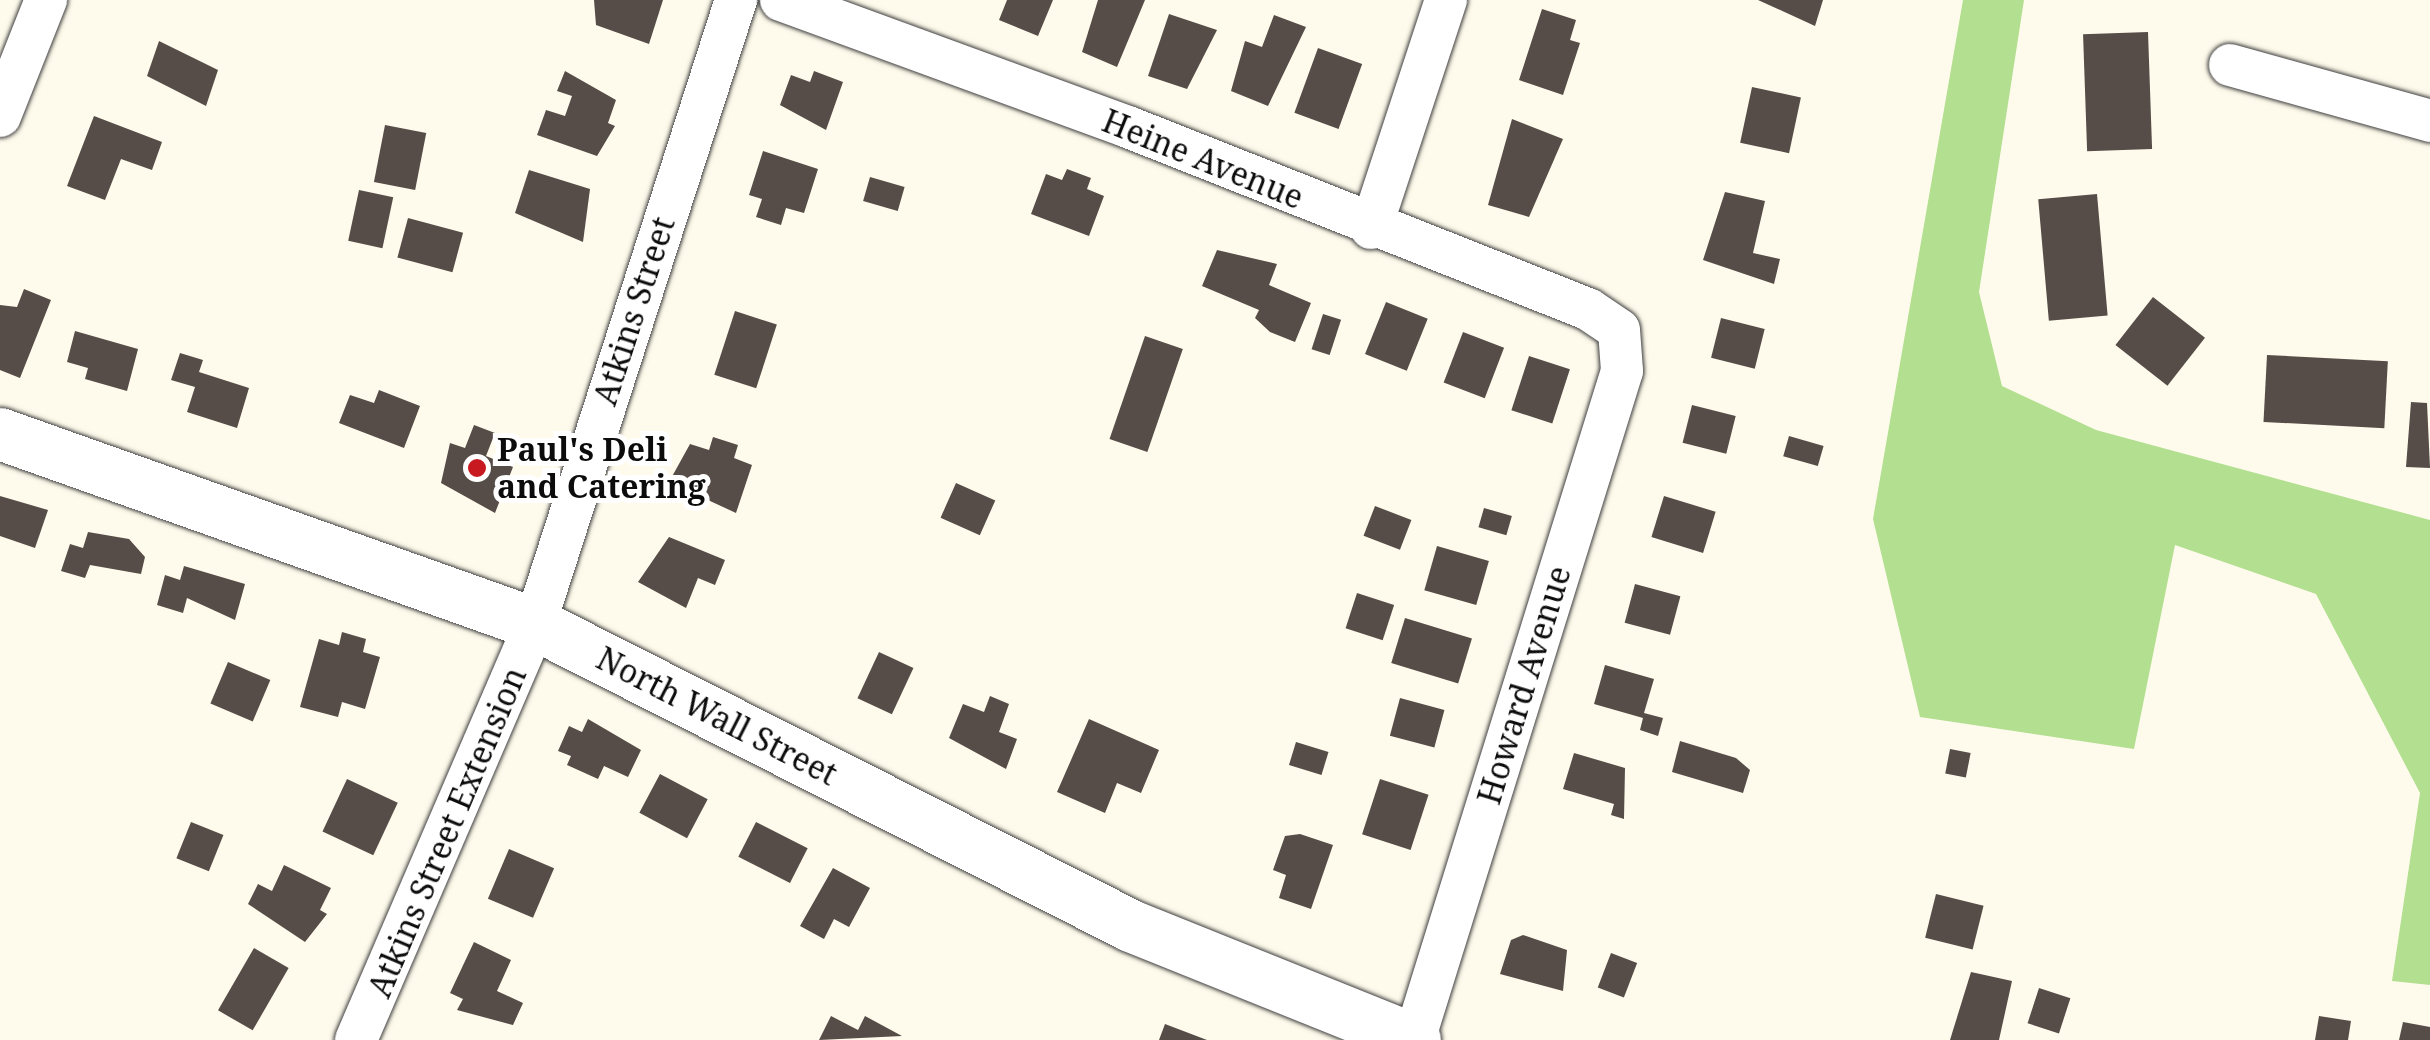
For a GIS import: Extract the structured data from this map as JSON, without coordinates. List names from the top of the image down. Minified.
{"streets":{"street":["Heine Avenue","Atkins Street","Howard Avenue","North Wall Street","Atkins Street Extension"]},"crossings":[["Heine Avenue","Howard Avenue"],["Atkins Street","North Wall Street"],["Atkins Street","Atkins Street Extension"],["Howard Avenue","North Wall Street"],["North Wall Street","Atkins Street Extension"]],"places":["Paul's Deli and Catering"]}
